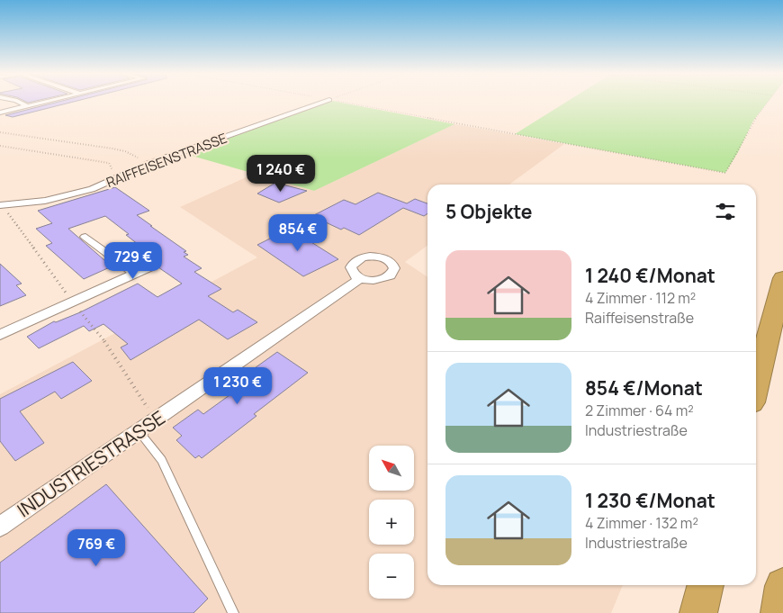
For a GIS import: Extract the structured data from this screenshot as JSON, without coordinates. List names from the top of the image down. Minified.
{"streets":{"street":["RAIFFEISENSTRASSE","INDUSTRIESTRASSE"]},"north":"top left","page":{"price":["1 240 €","854 €","729 €","1 230 €","769 €"],"heading":"5 Objekte","list":[{"name":"1 240 €/Monat","note":"4 Zimmer · 112 m² · Raiffeisenstraße"},{"name":"854 €/Monat","note":"2 Zimmer · 64 m² · Industriestraße"},{"name":"1 230 €/Monat","note":"4 Zimmer · 132 m² · Industriestraße"}],"map_buttons":["+","−"]}}
